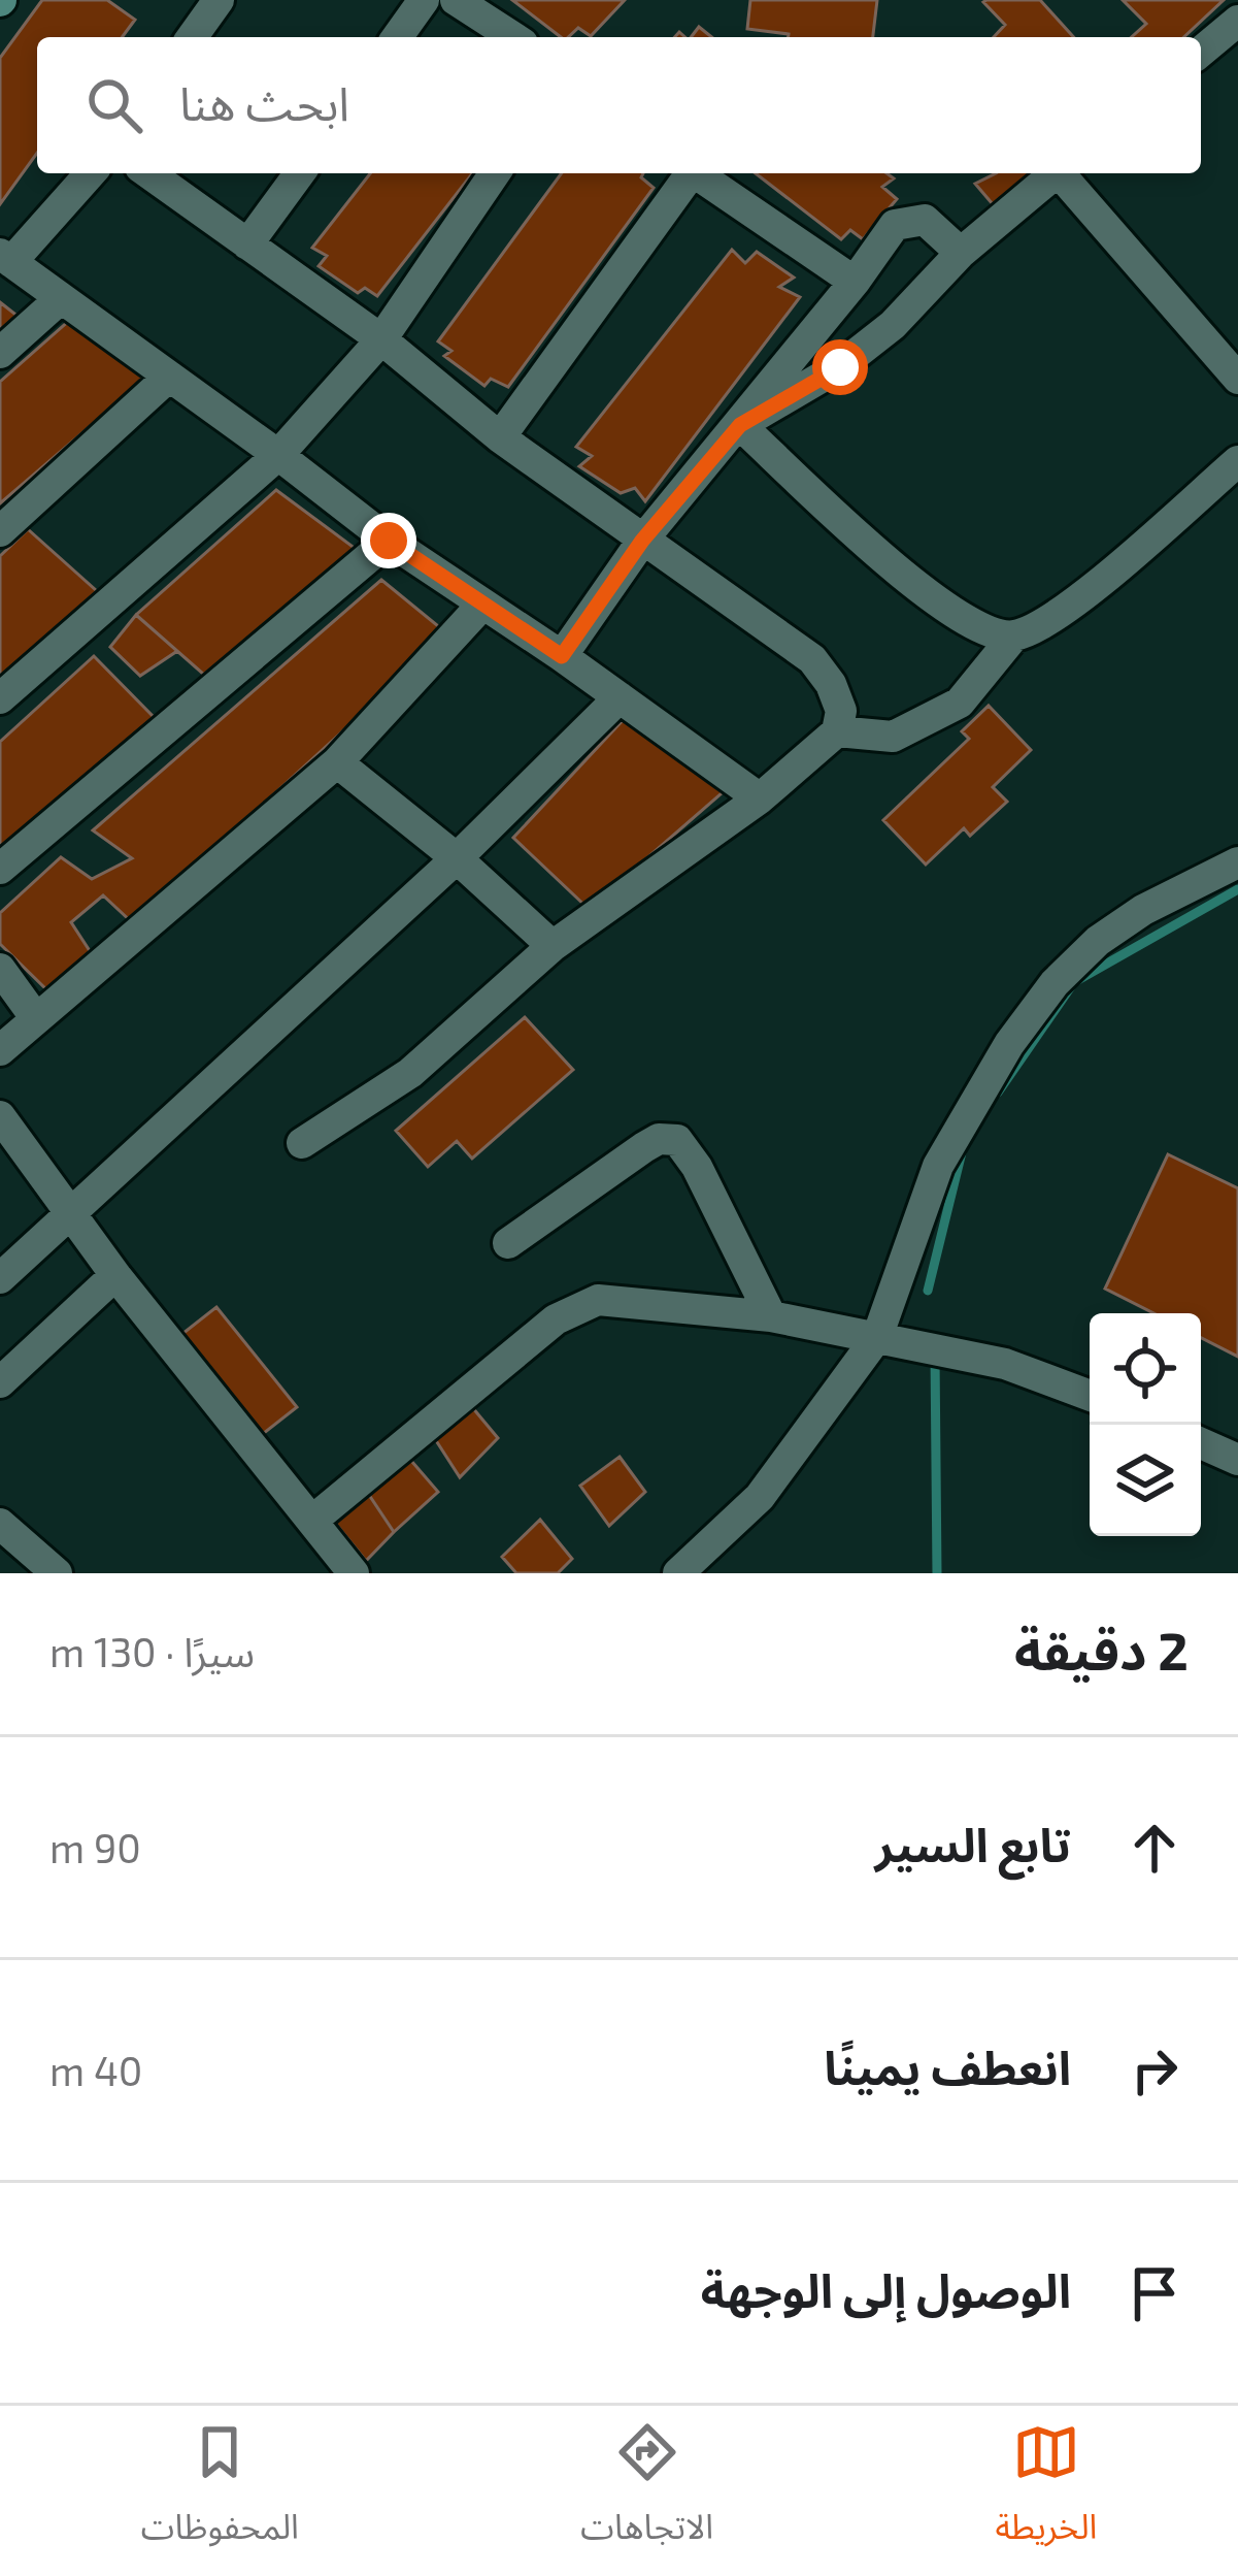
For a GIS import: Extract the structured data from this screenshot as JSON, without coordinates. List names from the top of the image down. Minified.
{"page":{"search":"ابحث هنا","heading":["2 دقيقة","سيرًا · 130 m"],"list":[["تابع السير","90 m"],["انعطف يمينًا","40 m"],"الوصول إلى الوجهة"],"nav":["الخريطة","الاتجاهات","المحفوظات"]}}
